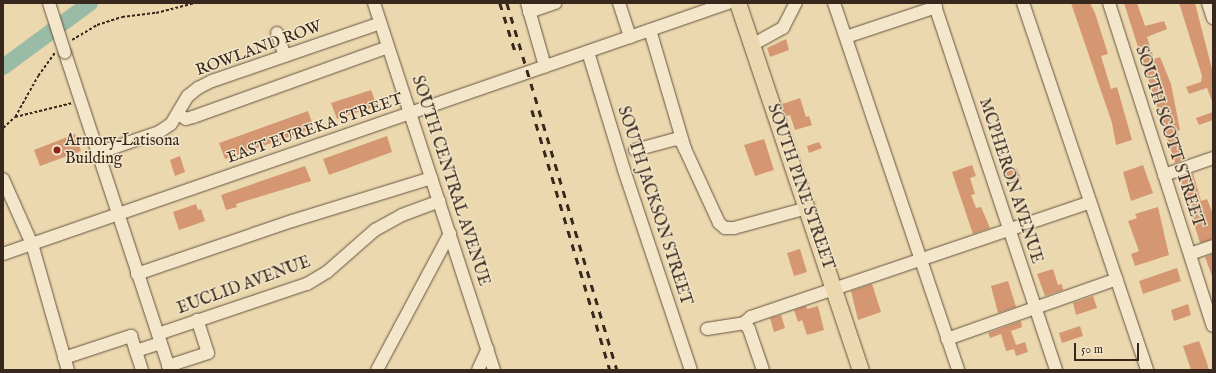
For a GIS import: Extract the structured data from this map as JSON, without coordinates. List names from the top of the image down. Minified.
{"streets":{"main road":["SOUTH PINE STREET"],"street":["ROWLAND ROW","EAST EUREKA STREET","SOUTH SCOTT STREET","SOUTH CENTRAL AVENUE","MCPHERON AVENUE","SOUTH JACKSON STREET","EUCLID AVENUE"]},"crossings":[["ROWLAND ROW","SOUTH CENTRAL AVENUE"],["EAST EUREKA STREET","SOUTH CENTRAL AVENUE"],["EAST EUREKA STREET","SOUTH JACKSON STREET"],["SOUTH CENTRAL AVENUE","EUCLID AVENUE"]],"places":["Armory–Latisona Building"],"scale_bar":"50 m"}
